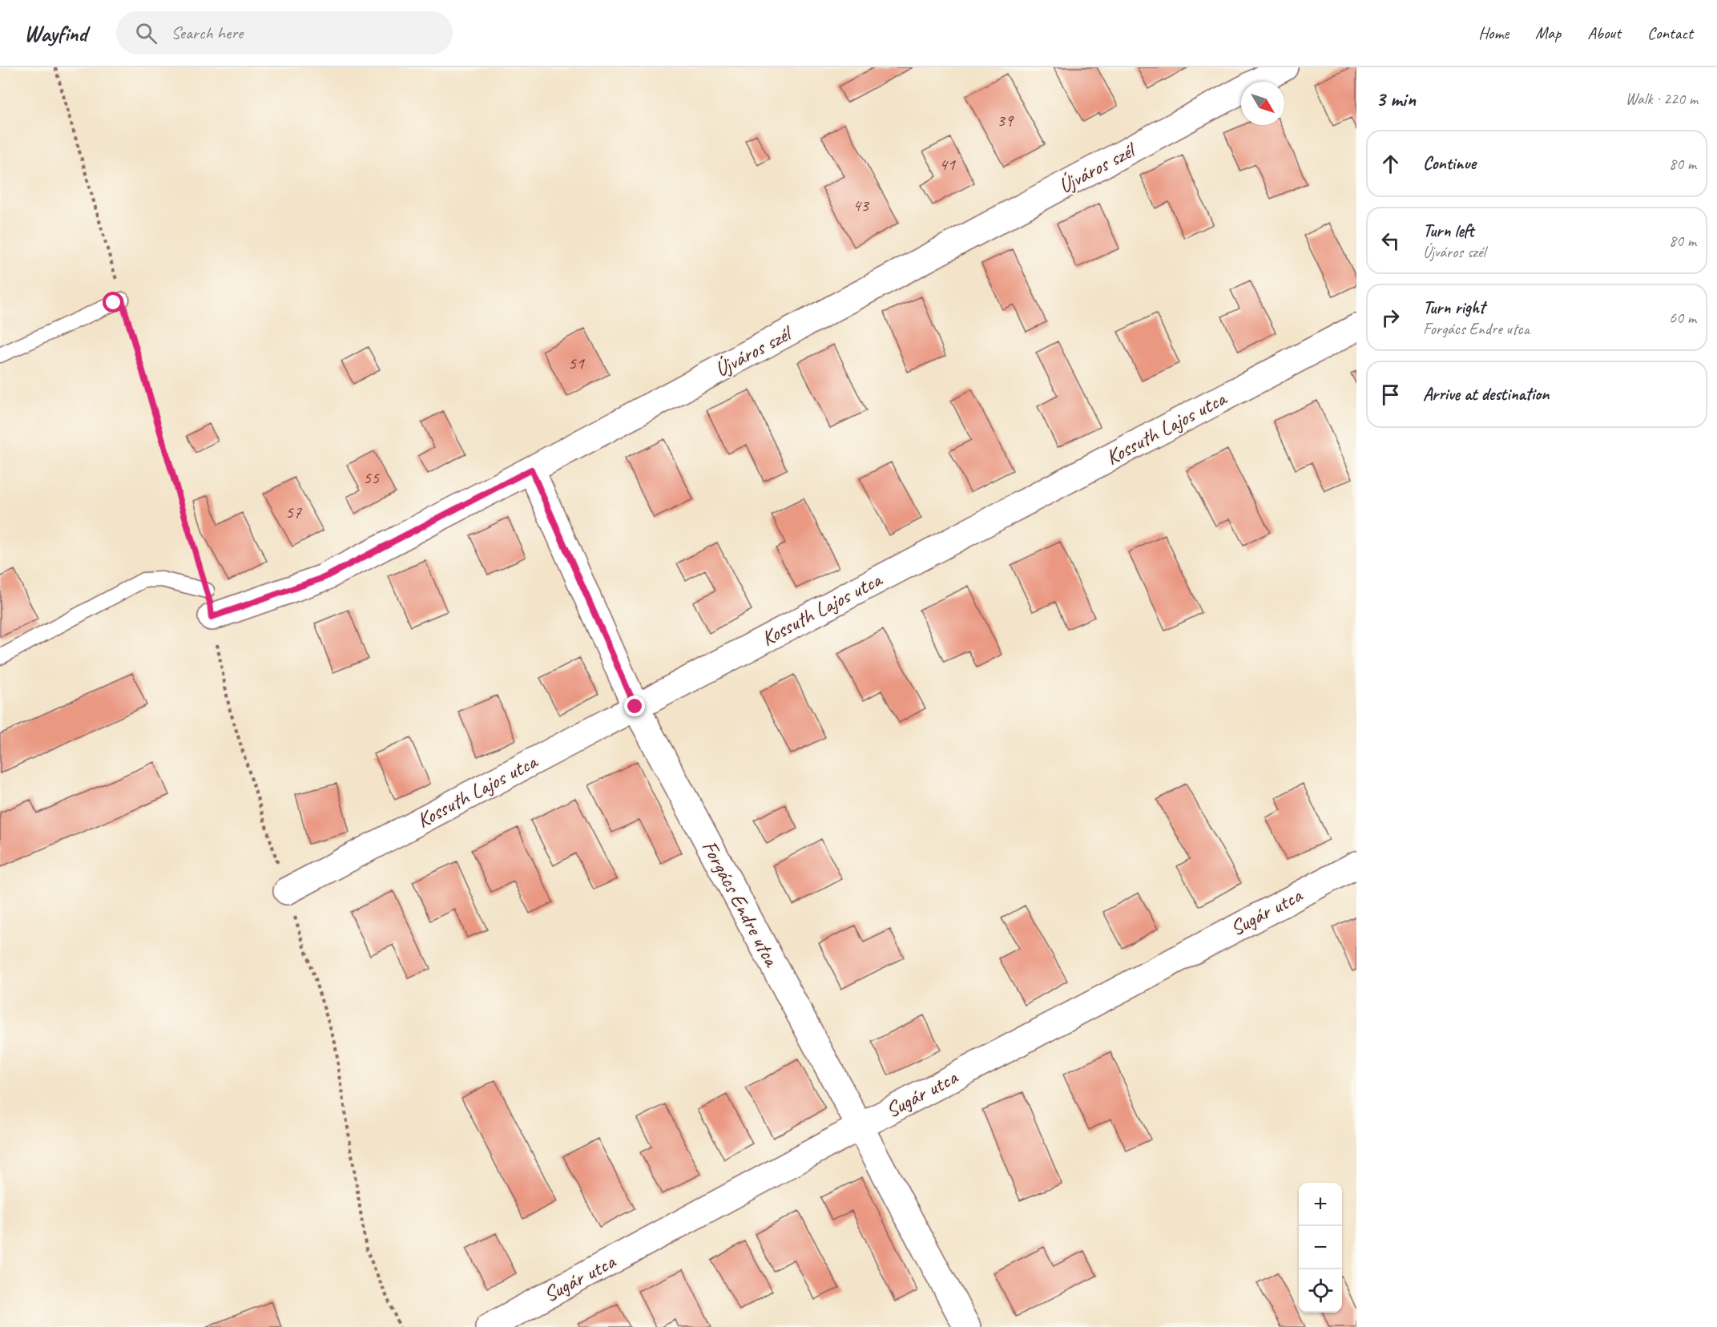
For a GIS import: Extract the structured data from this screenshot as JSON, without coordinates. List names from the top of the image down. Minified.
{"streets":{"street":["Újváros szél","Kossuth Lajos utca","Forgács Endre utca","Sugár utca"]},"crossings":[["Újváros szél","Forgács Endre utca"],["Kossuth Lajos utca","Forgács Endre utca"],["Forgács Endre utca","Sugár utca"]],"house_numbers":["39","41","43","51","55","57"],"north":"bottom right","page":{"header":"Wayfind","search":"Search here","nav":["Home","Map","About","Contact"],"heading":["3 min","Walk · 220 m"],"list":[["Continue","80 m"],["Turn left","Újváros szél","80 m"],["Turn right","Forgács Endre utca","60 m"],"Arrive at destination"],"map_buttons":["+","−"]}}
